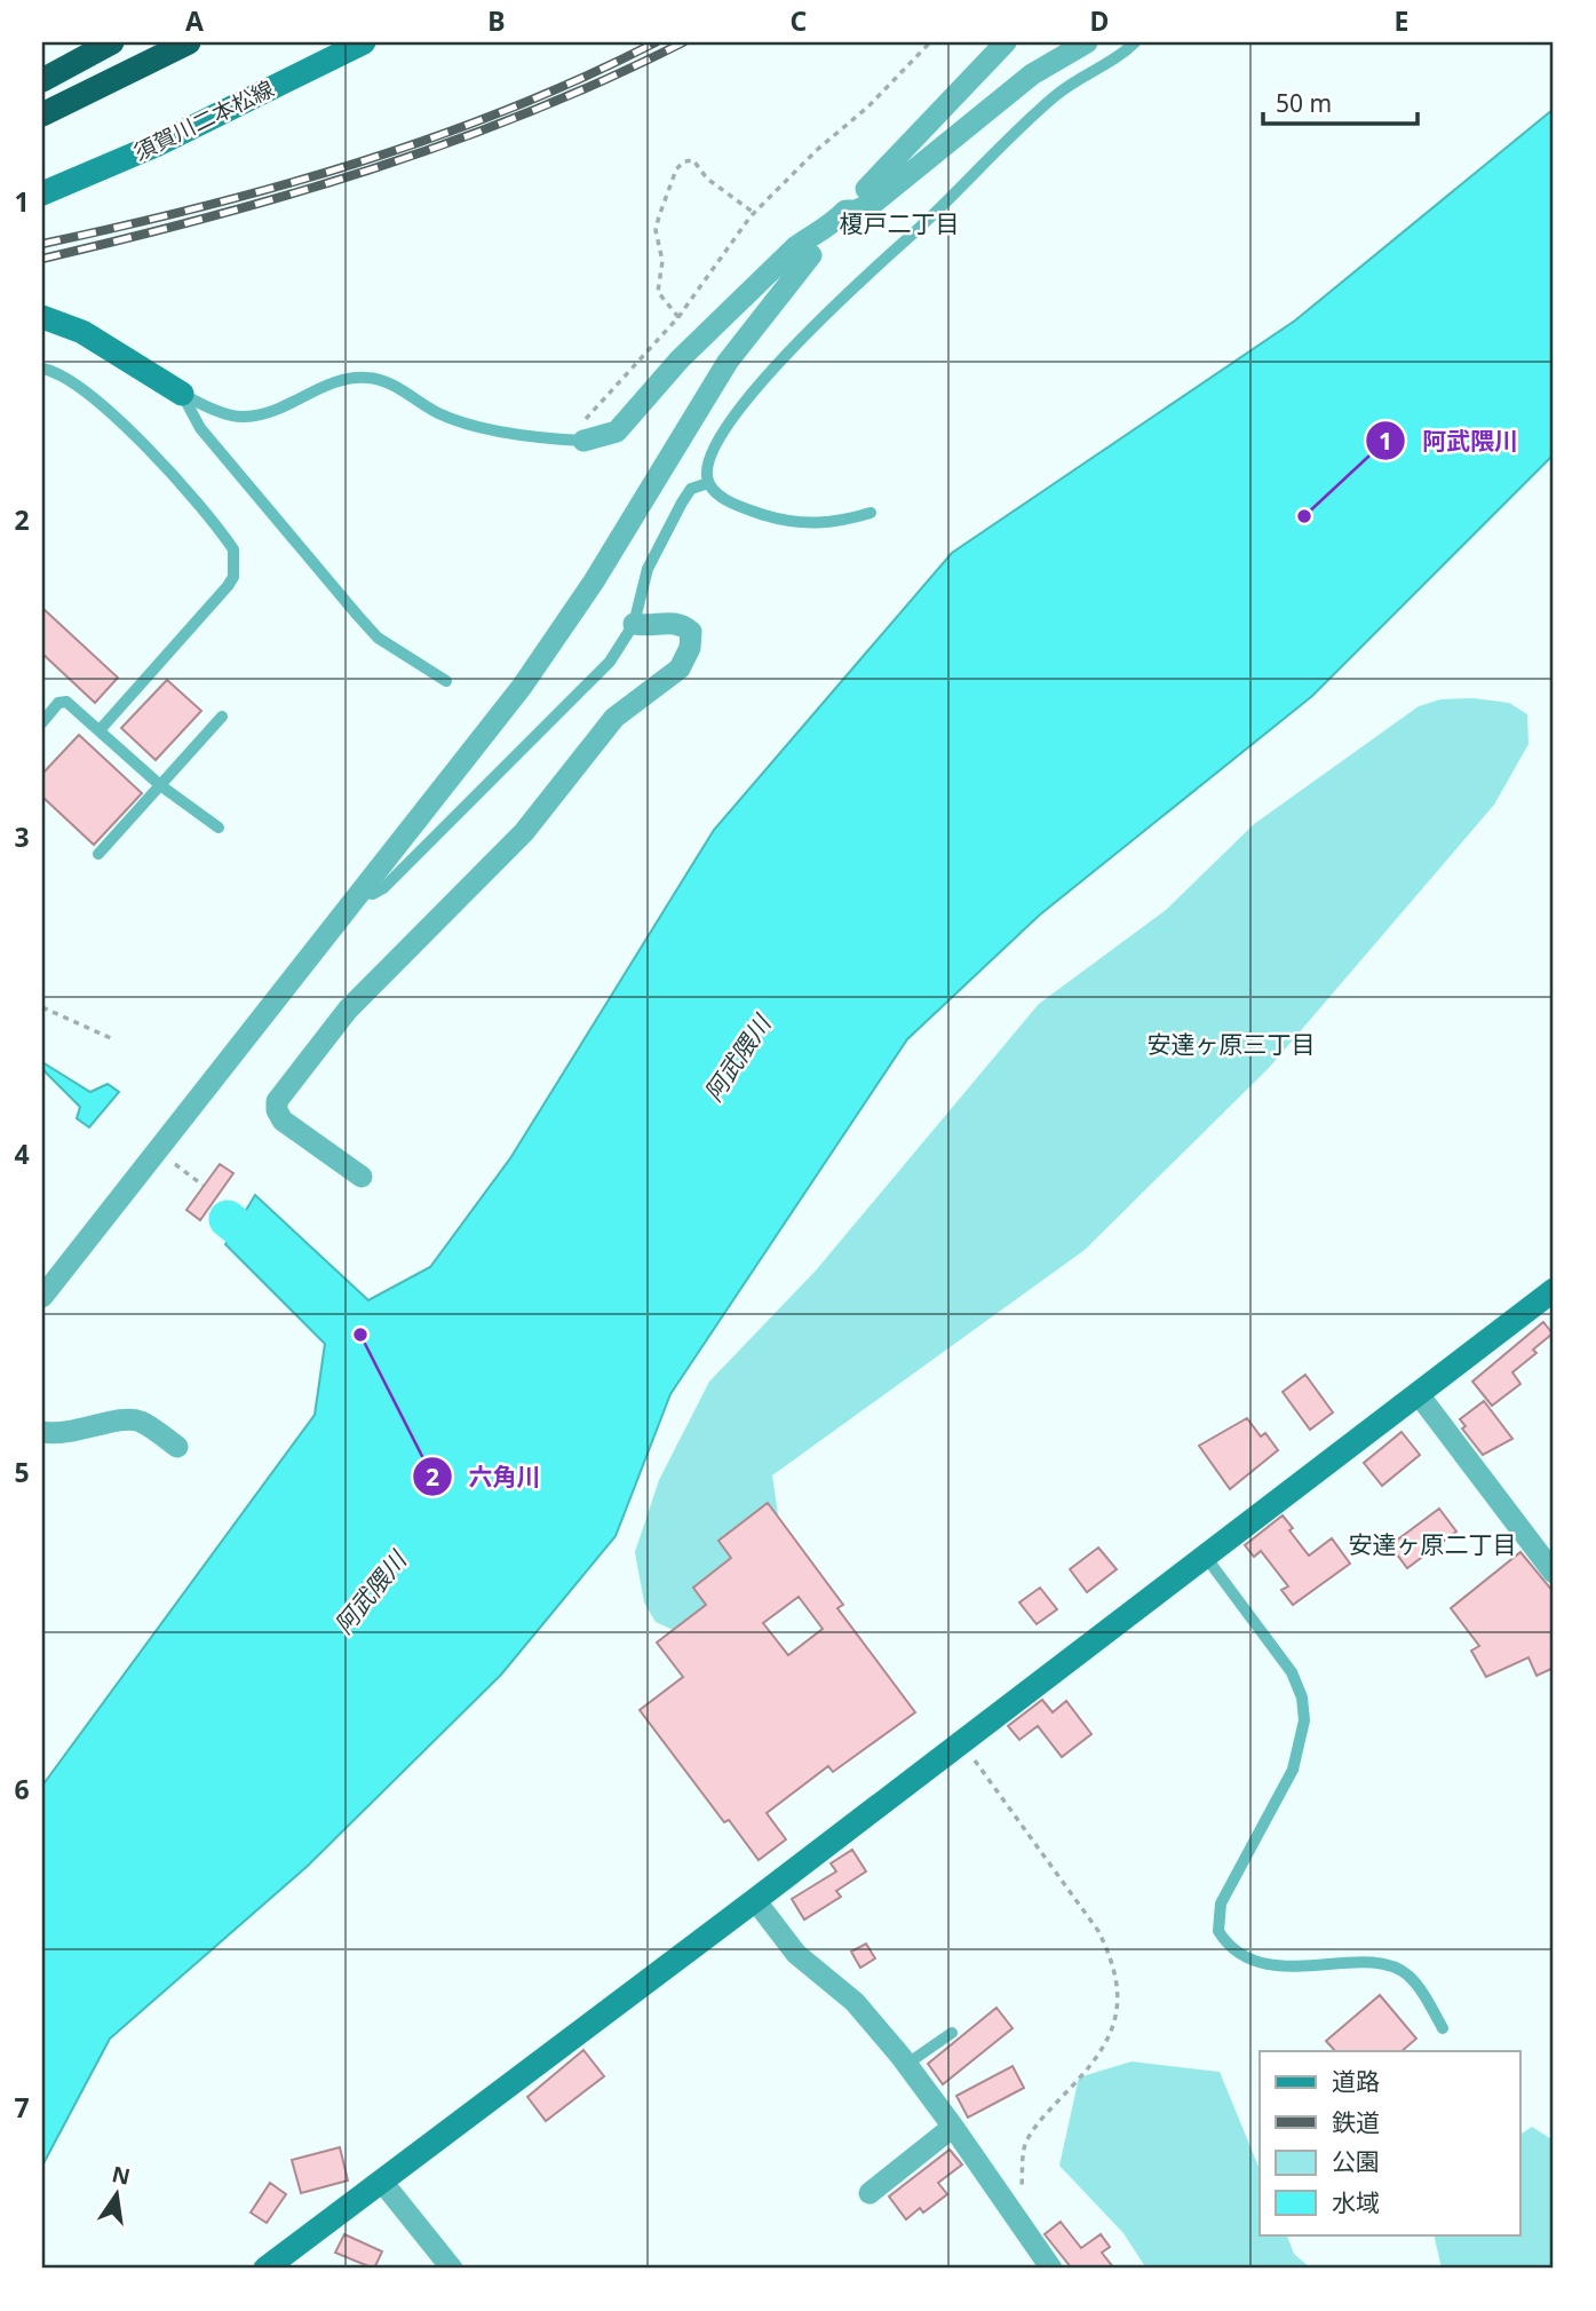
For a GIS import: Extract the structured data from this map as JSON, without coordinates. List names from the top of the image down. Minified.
{"streets":{"street":["須賀川二本松線"]},"districts":["榎戸二丁目","安達ヶ原三丁目","安達ヶ原二丁目"],"water":["阿武隈川"],"places":["阿武隈川","六角川"],"legend":["道路","鉄道","公園","水域"],"scale_bar":"50 m","north":"top","grid":{"columns":["A","B","C","D","E"],"rows":["1","2","3","4","5","6","7"]}}
